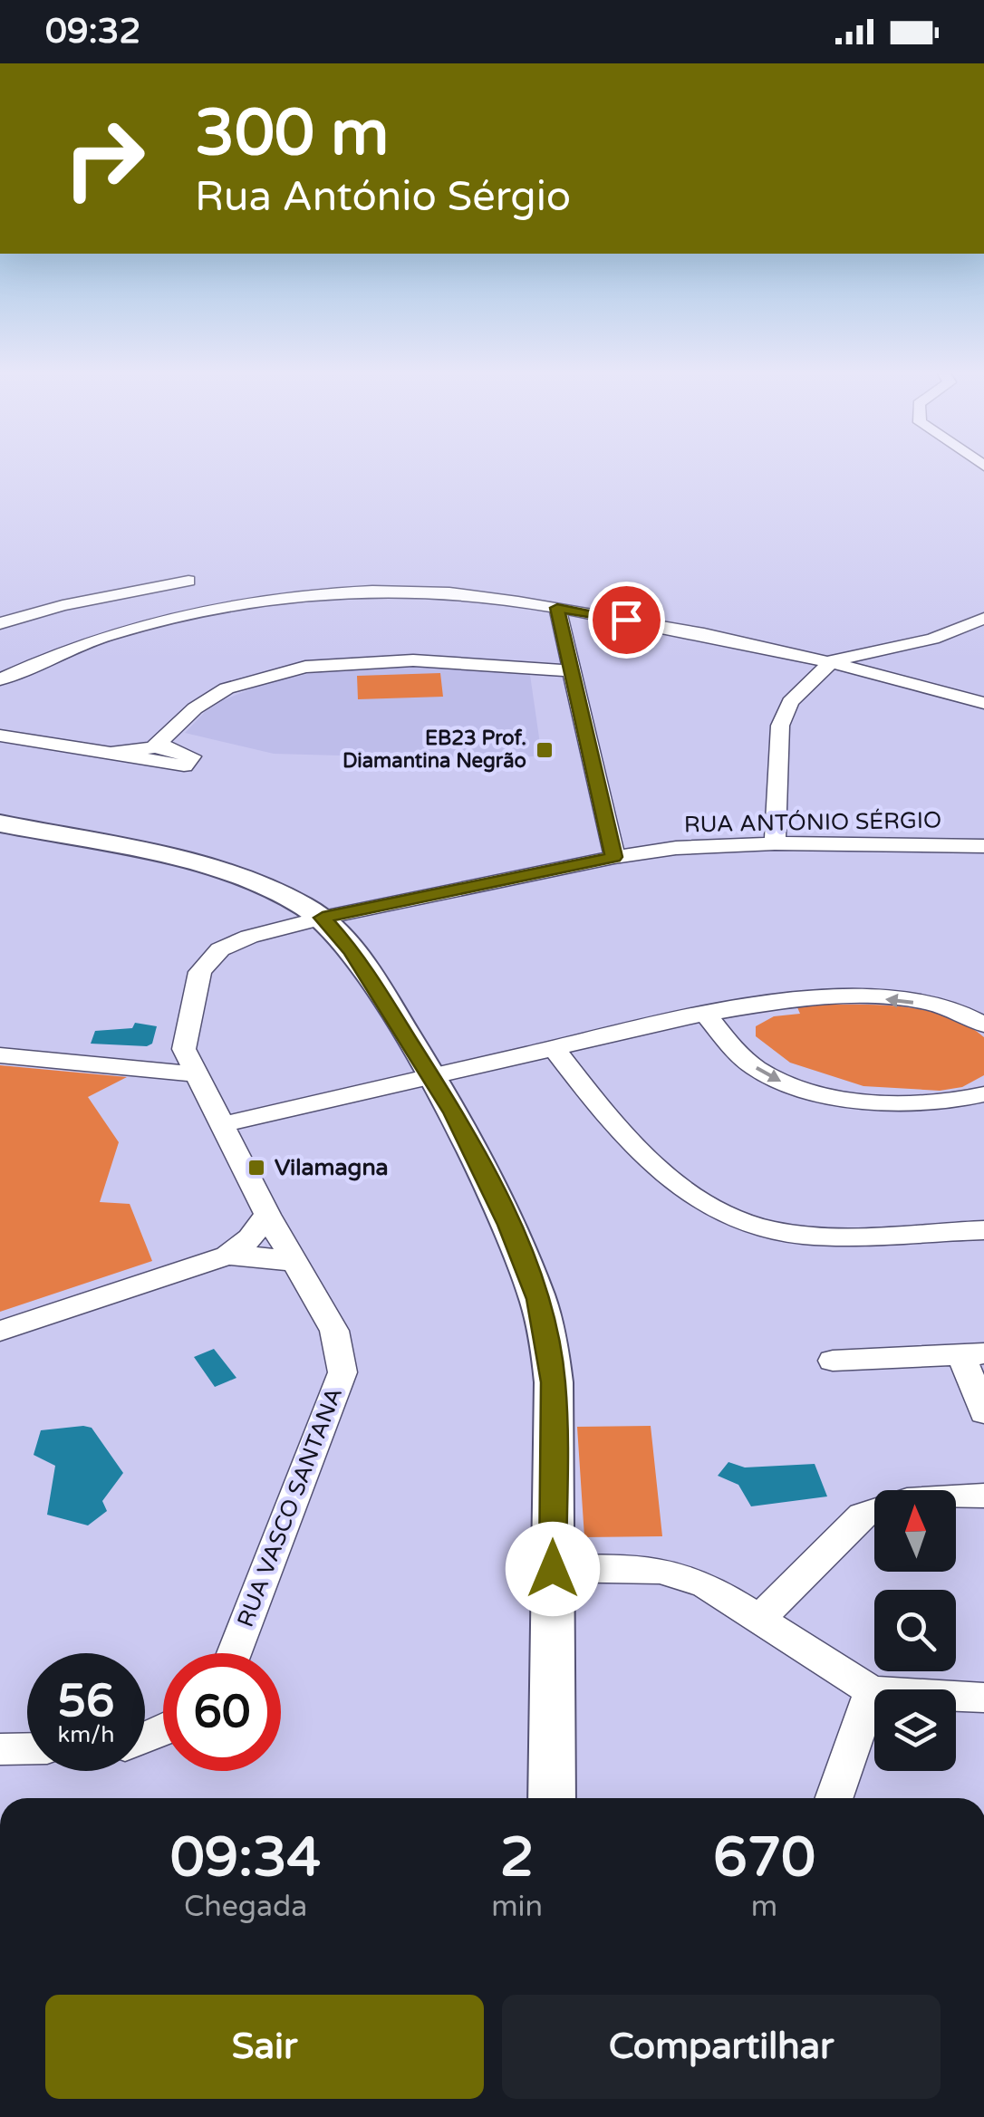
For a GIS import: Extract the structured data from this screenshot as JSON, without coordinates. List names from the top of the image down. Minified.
{"streets":{"street":["RUA ANTÓNIO SÉRGIO","RUA VASCO SANTANA"]},"crossings":[["RUA ANTÓNIO SÉRGIO","RUA VASCO SANTANA"]],"places":{"transit":["EB23 Prof. Diamantina Negrão","Vilamagna"]},"north":"top","page":{"status":"09:32","turn":["300 m","Rua António Sérgio"],"speed":"56 km/h","limit":"60","eta":["09:34","Chegada","2","min","670","m"],"buttons":["Sair","Compartilhar"]}}
